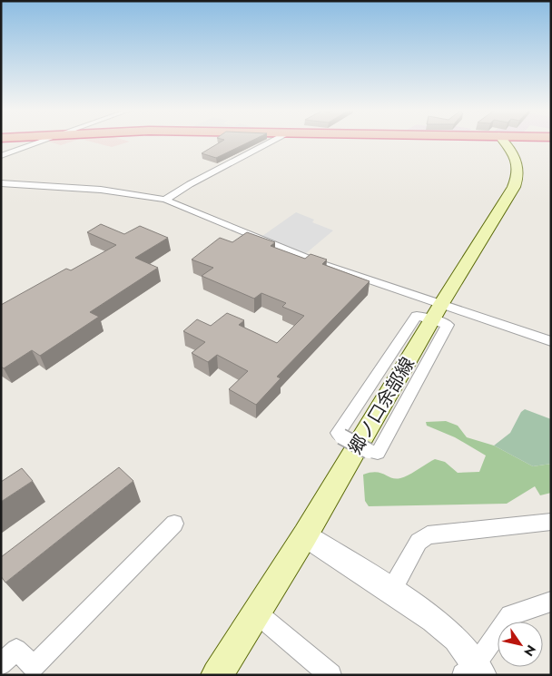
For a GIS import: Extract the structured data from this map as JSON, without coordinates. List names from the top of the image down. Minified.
{"streets":{"main road":["郷ノ口余部線"]},"north":"bottom right"}
